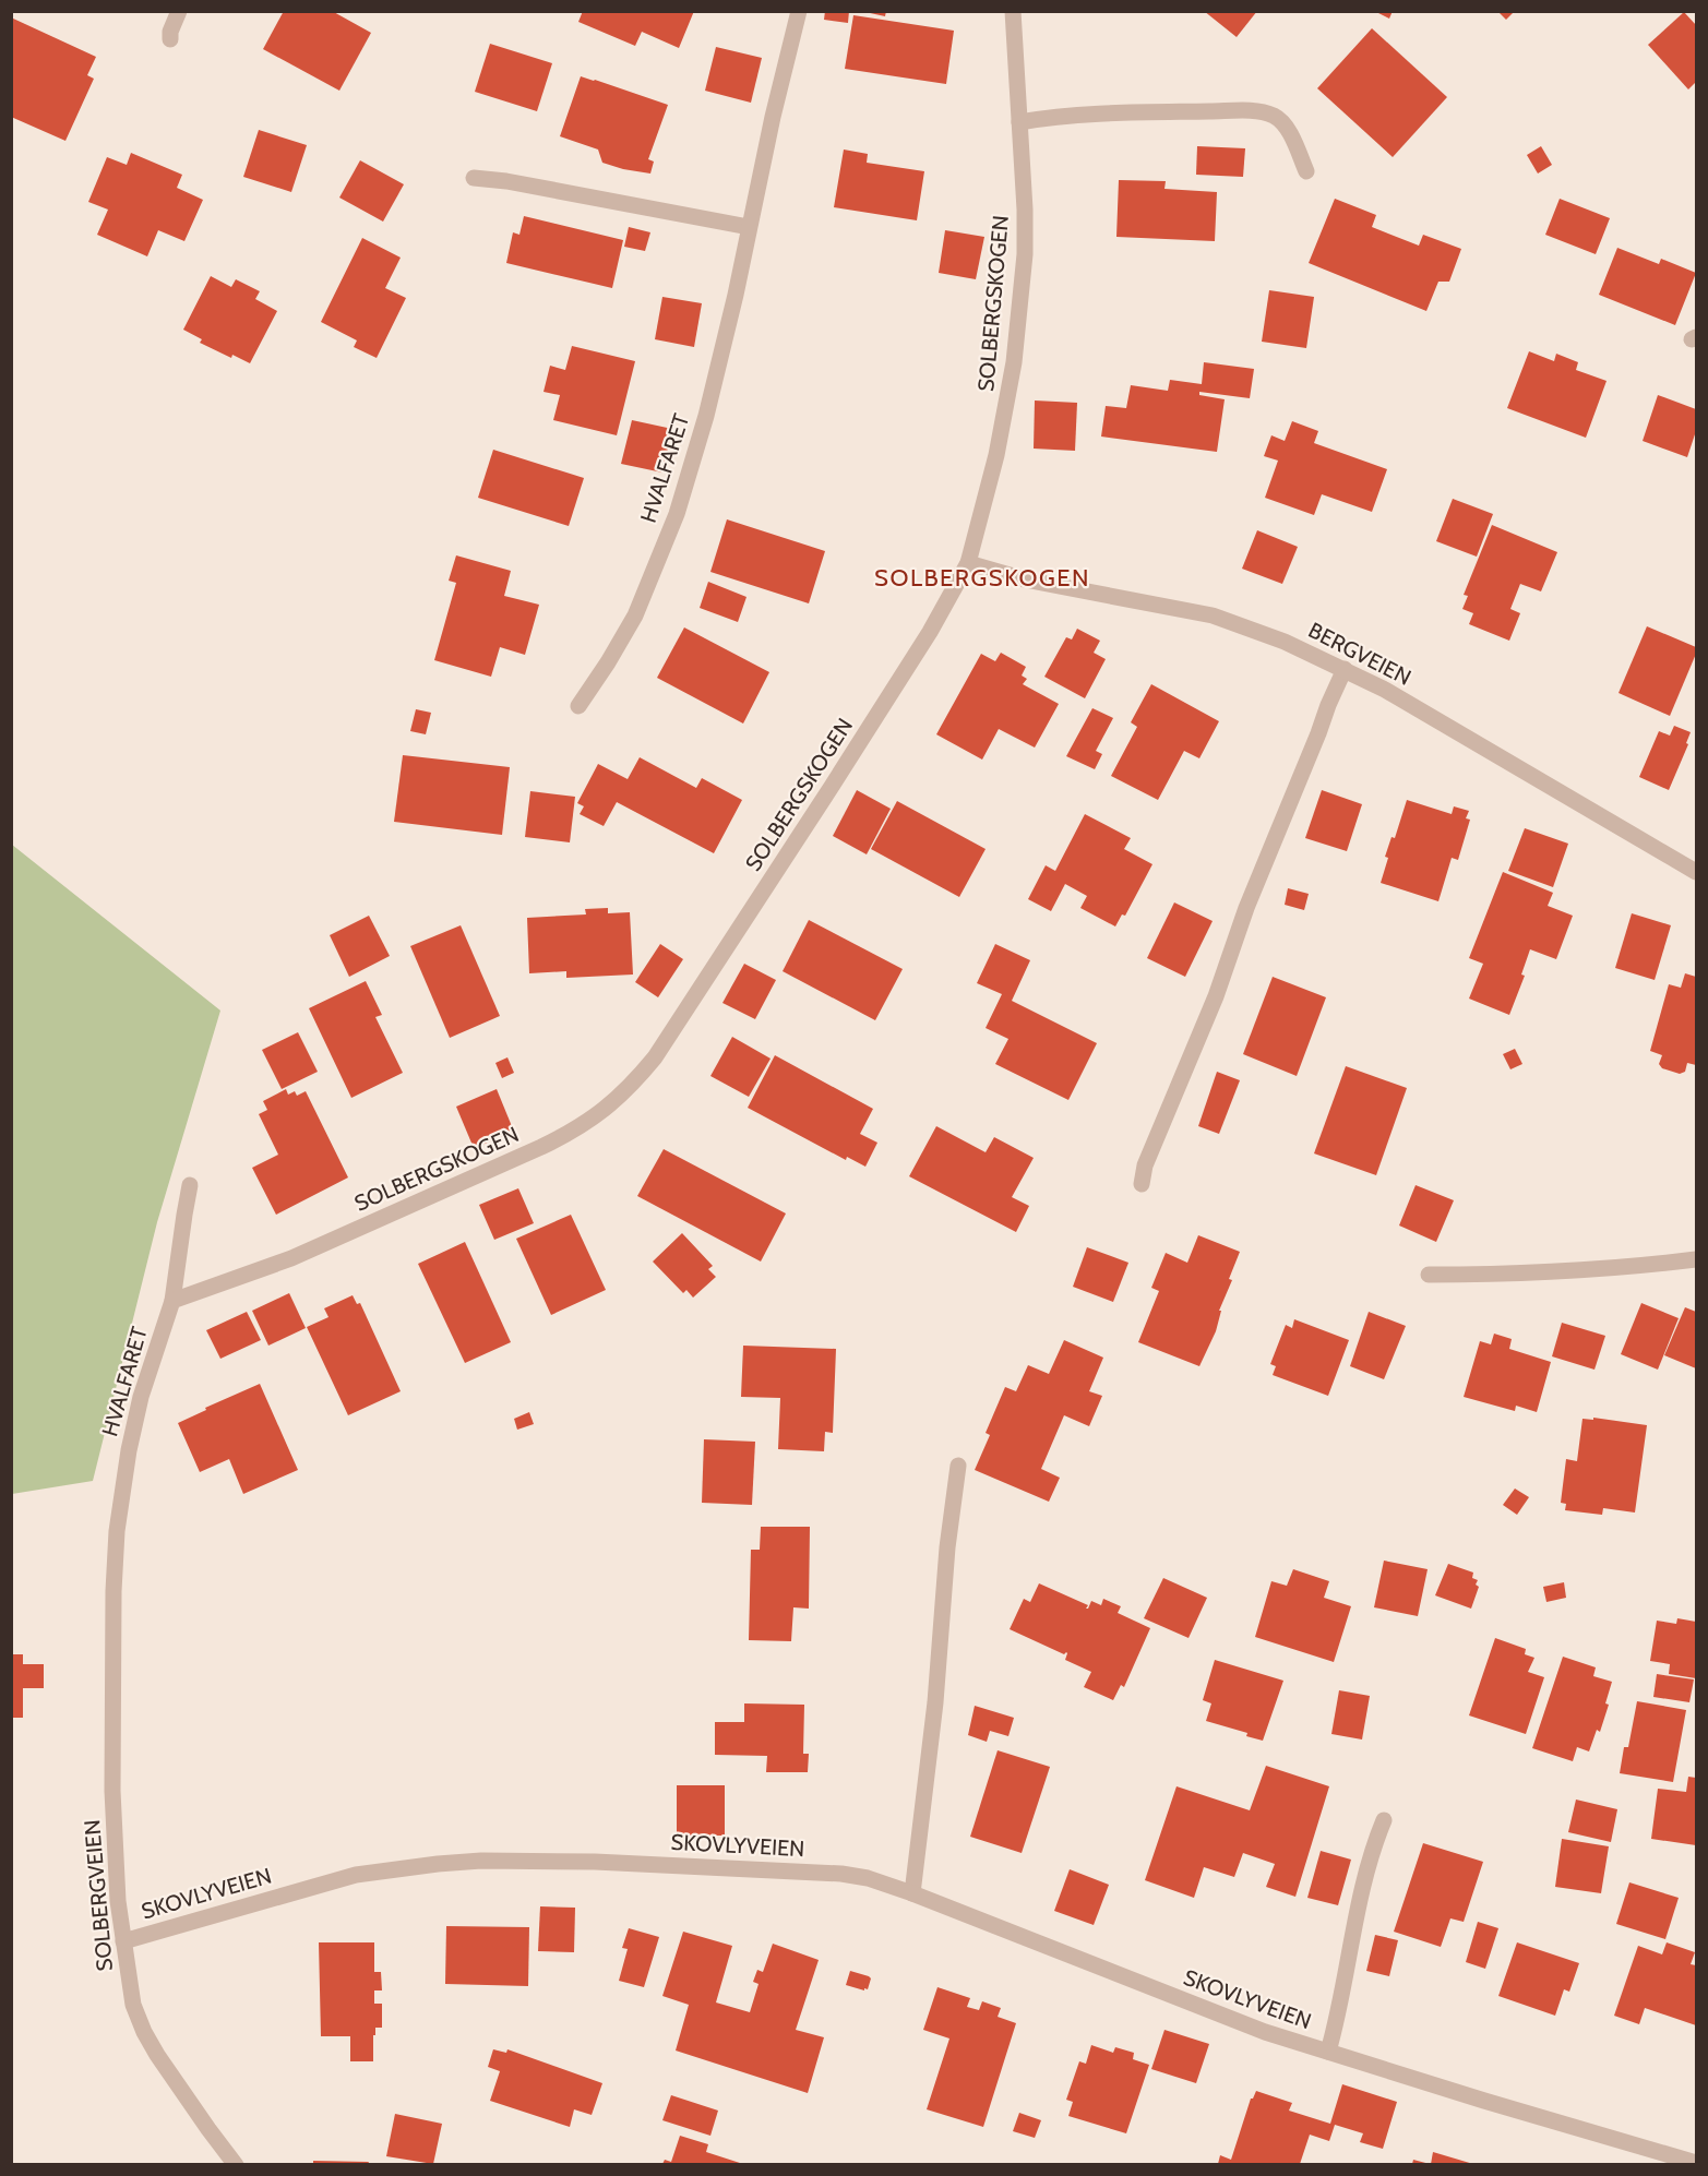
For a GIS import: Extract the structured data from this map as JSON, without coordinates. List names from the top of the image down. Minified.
{"streets":{"street":["SOLBERGSKOGEN","HVALFARET","BERGVEIEN","SKOVLYVEIEN","SOLBERGVEIEN"]},"crossings":[["SOLBERGSKOGEN","HVALFARET"],["SOLBERGSKOGEN","BERGVEIEN"],["HVALFARET","SOLBERGVEIEN"],["SKOVLYVEIEN","SOLBERGVEIEN"]],"districts":["SOLBERGSKOGEN"]}
